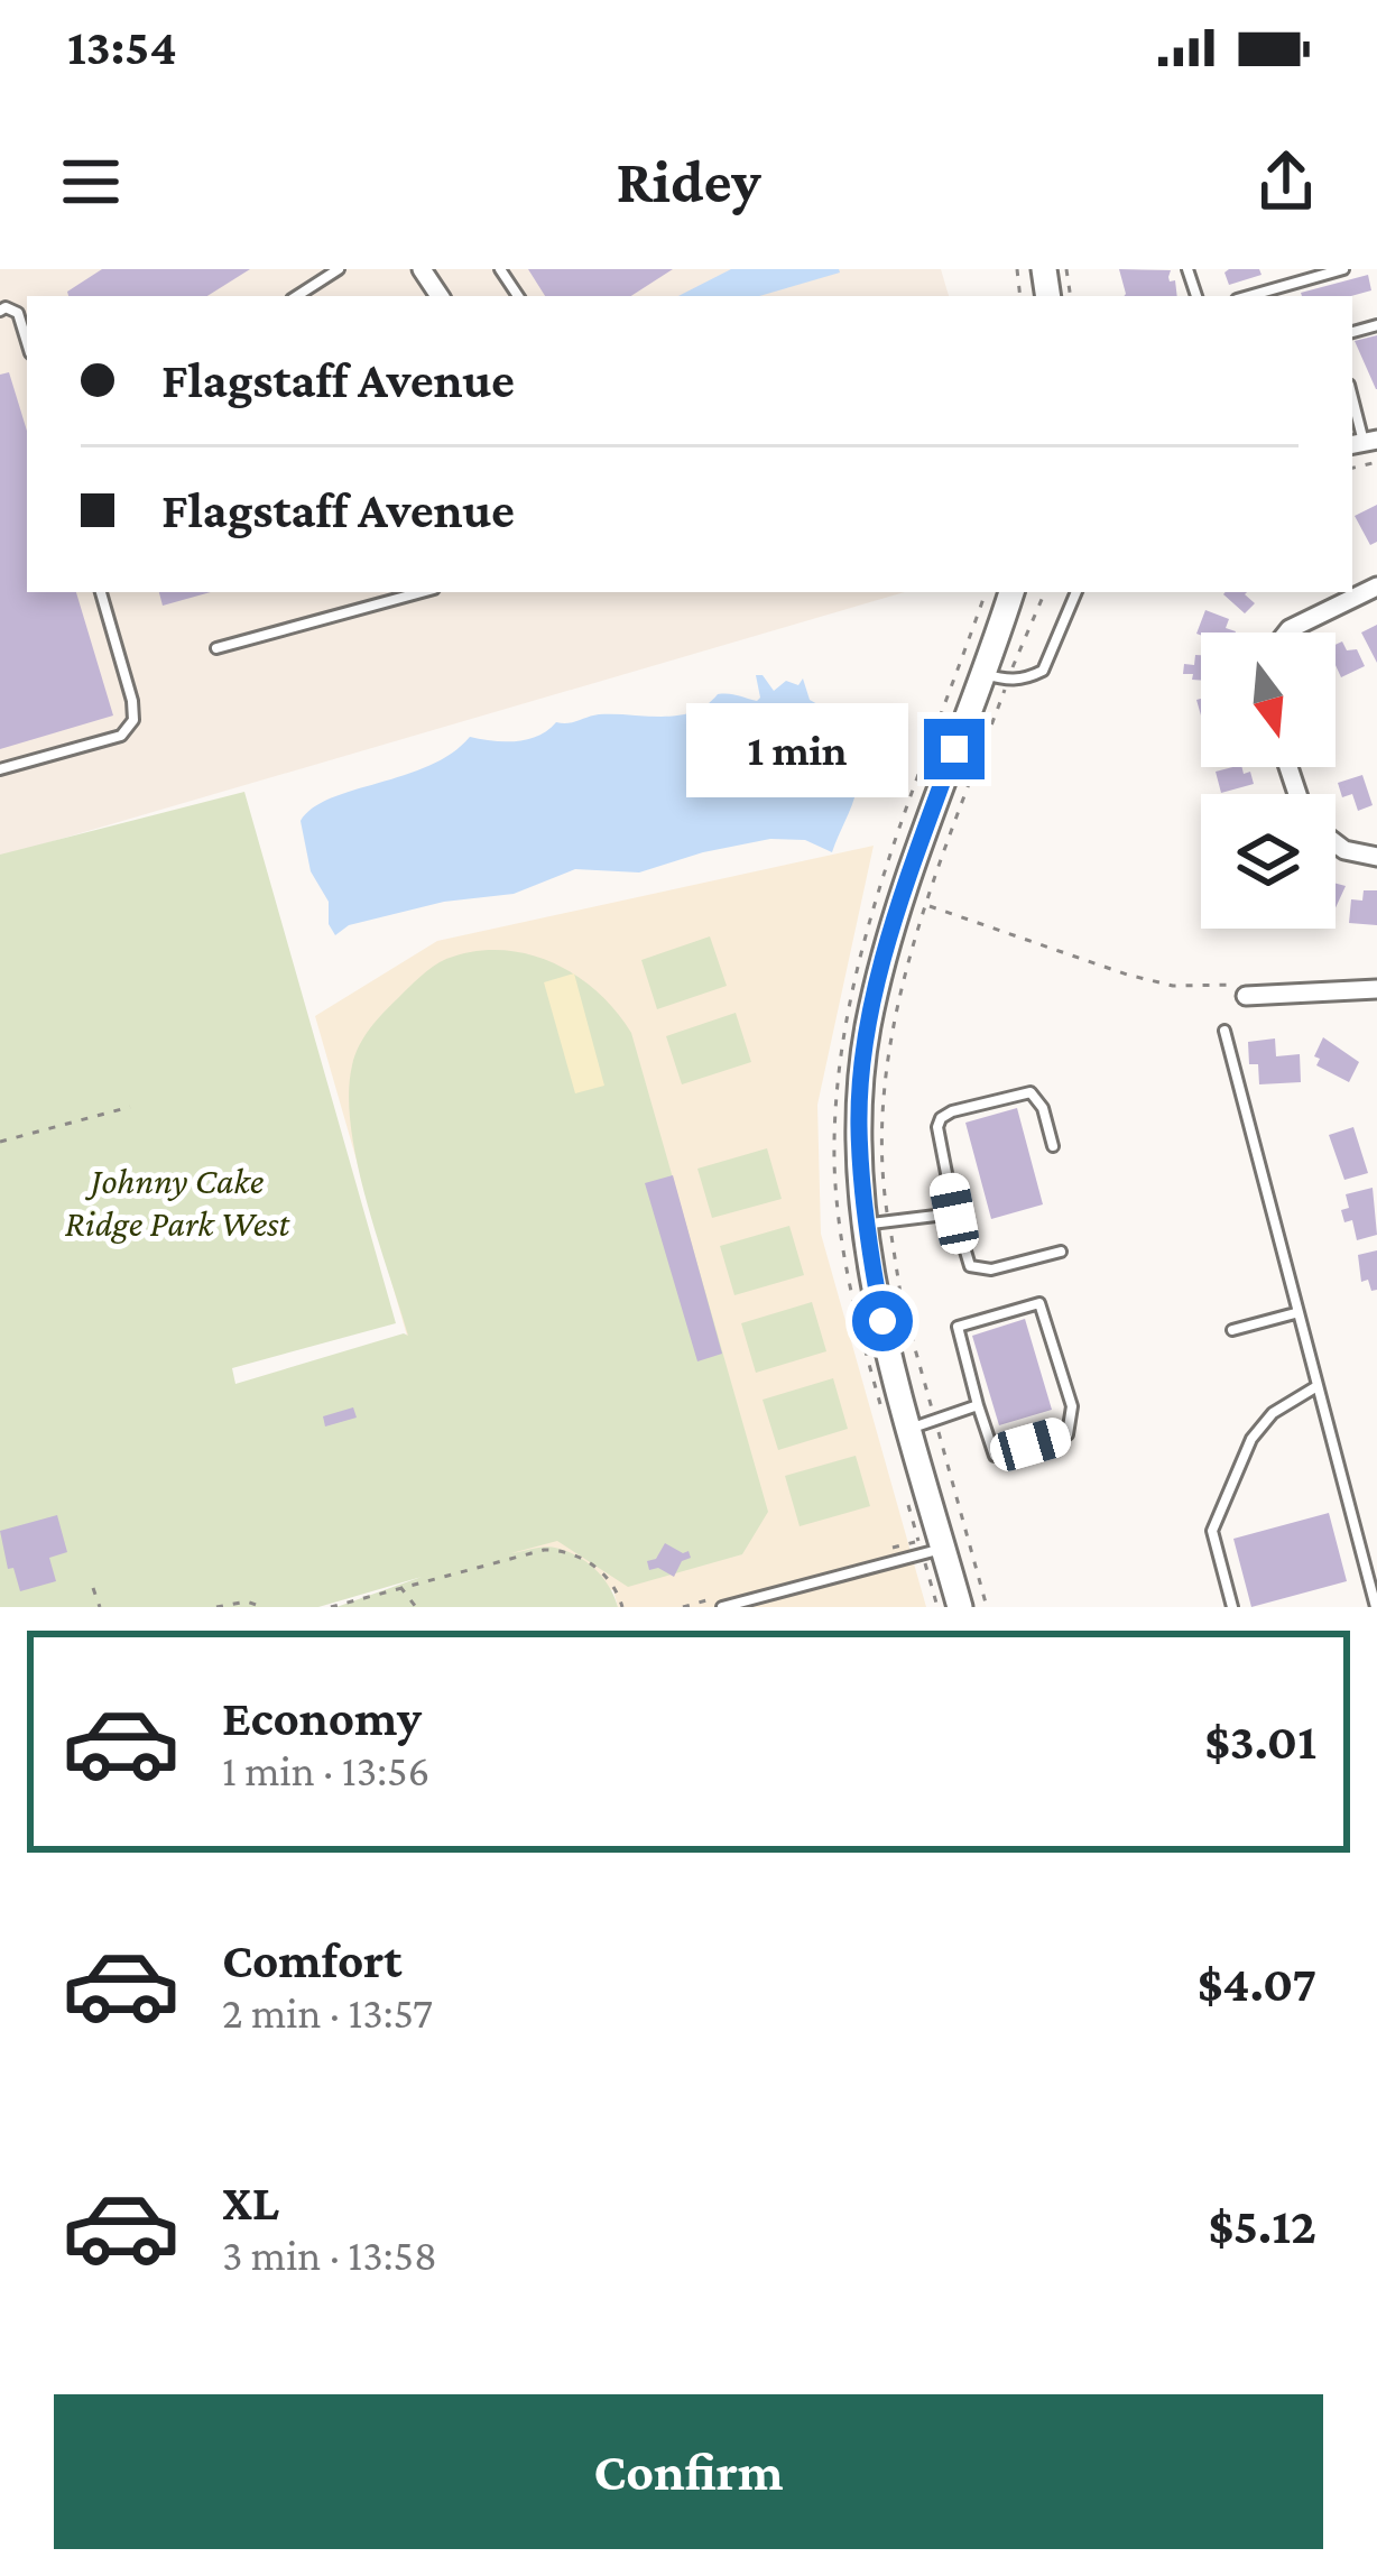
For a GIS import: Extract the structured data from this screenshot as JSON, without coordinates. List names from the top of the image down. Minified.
{"parks":["Johnny Cake Ridge Park West"],"north":"bottom","page":{"status":"13:54","header":"Ridey","banner":["Flagstaff Avenue","Flagstaff Avenue"],"bubble":"1 min","list":[{"name":"Economy","note":"1 min · 13:56","value":"$3.01"},{"name":"Comfort","note":"2 min · 13:57","value":"$4.07"},{"name":"XL","note":"3 min · 13:58","value":"$5.12"}],"buttons":"Confirm"}}
